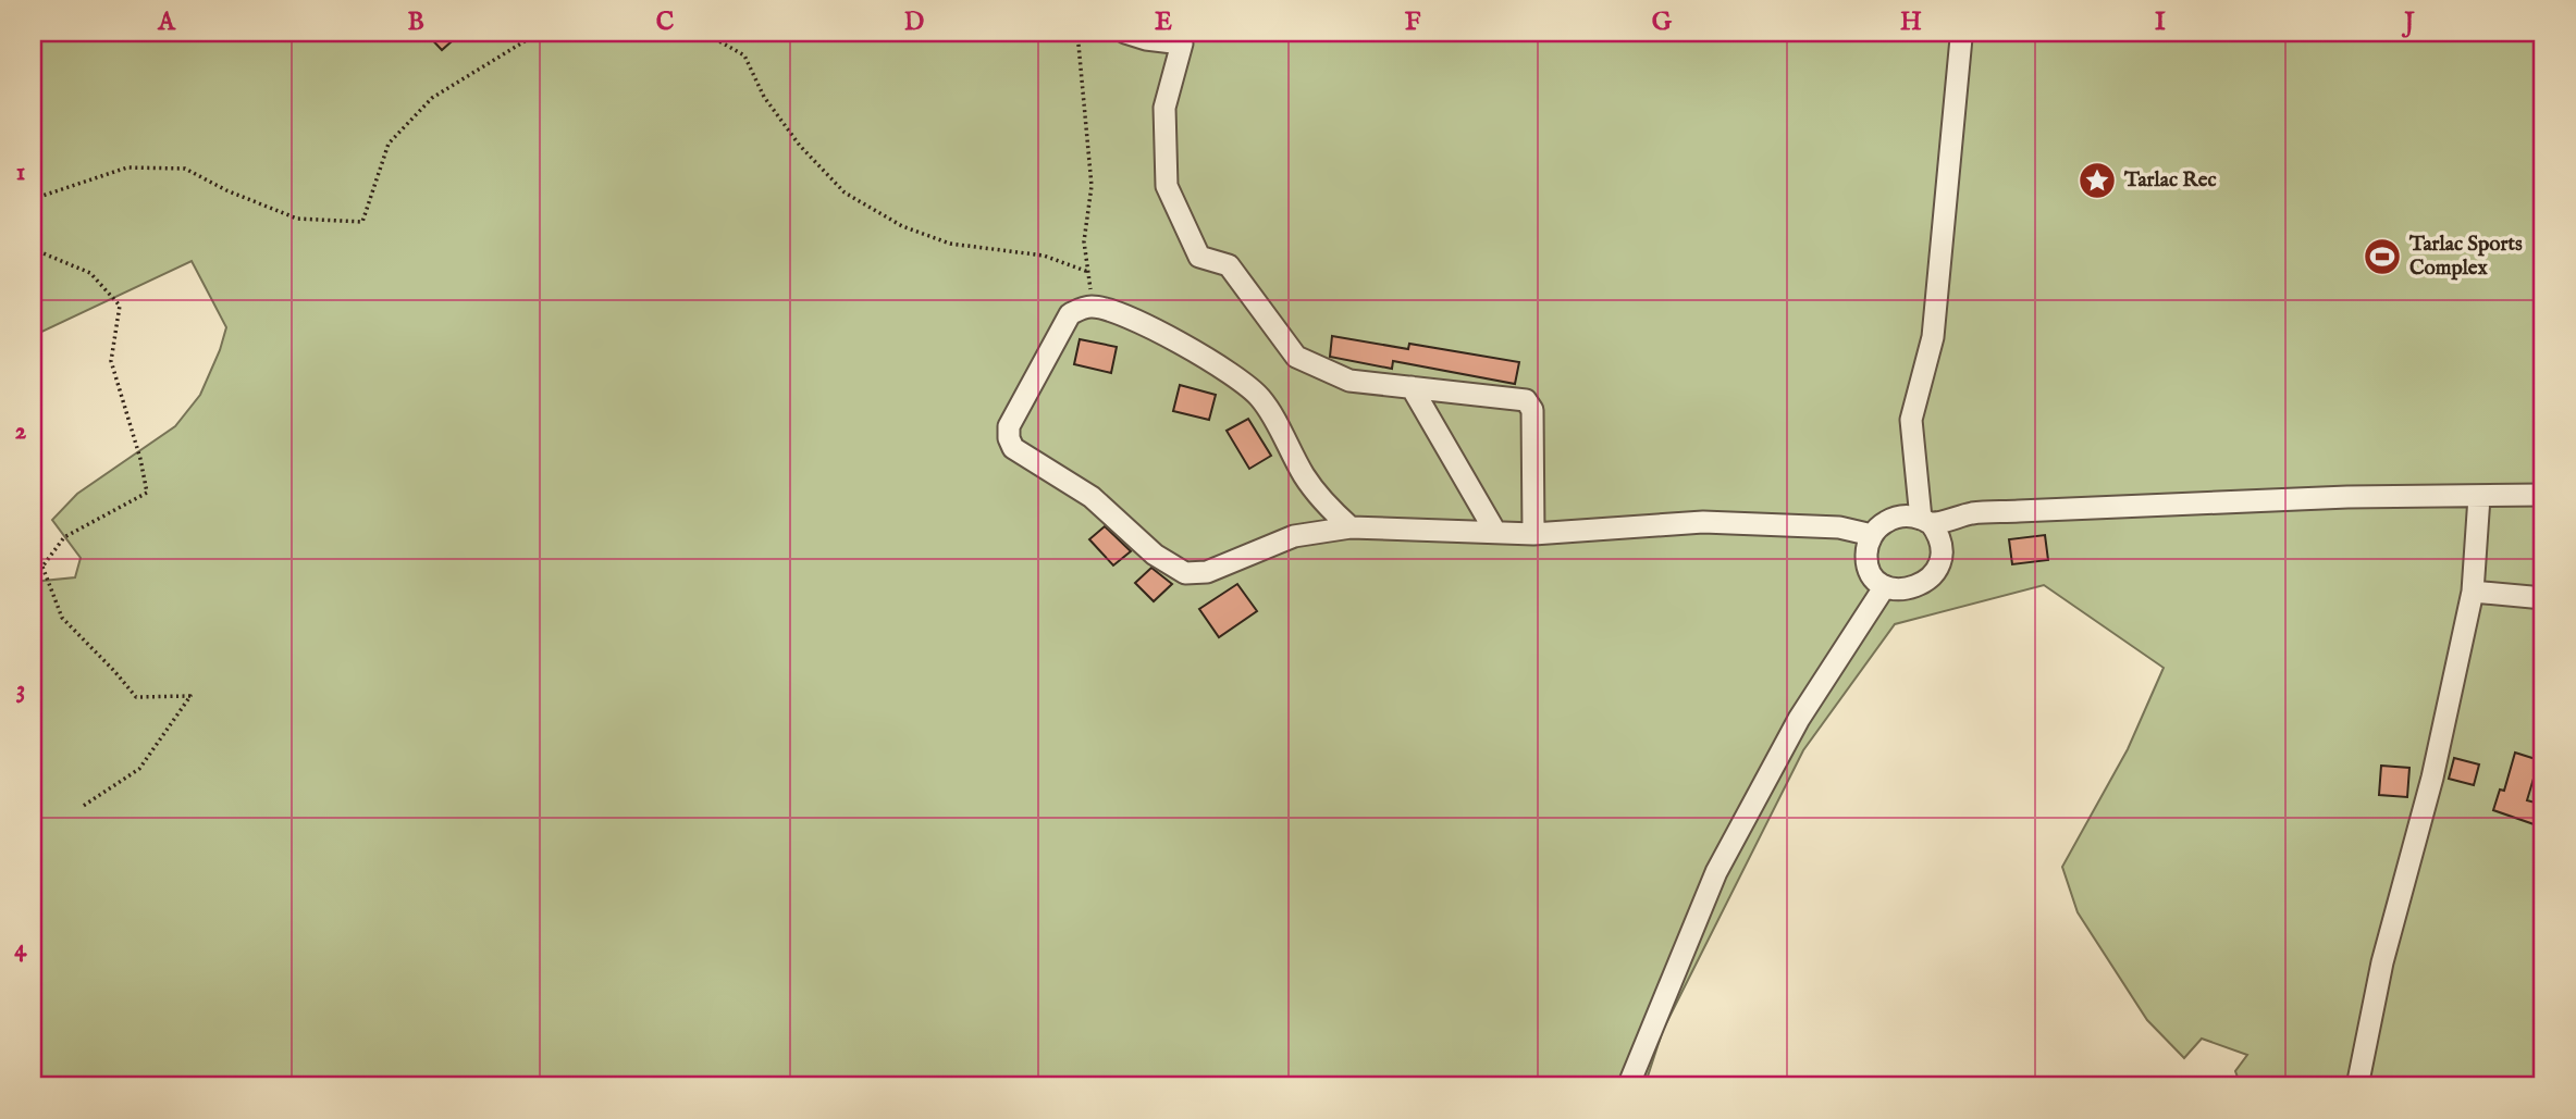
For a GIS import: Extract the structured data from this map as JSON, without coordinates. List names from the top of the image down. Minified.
{"places":{"place":["Tarlac Rec"],"sports":["Tarlac Sports Complex"]},"grid":{"columns":["A","B","C","D","E","F","G","H","I","J"],"rows":["1","2","3","4"]}}
